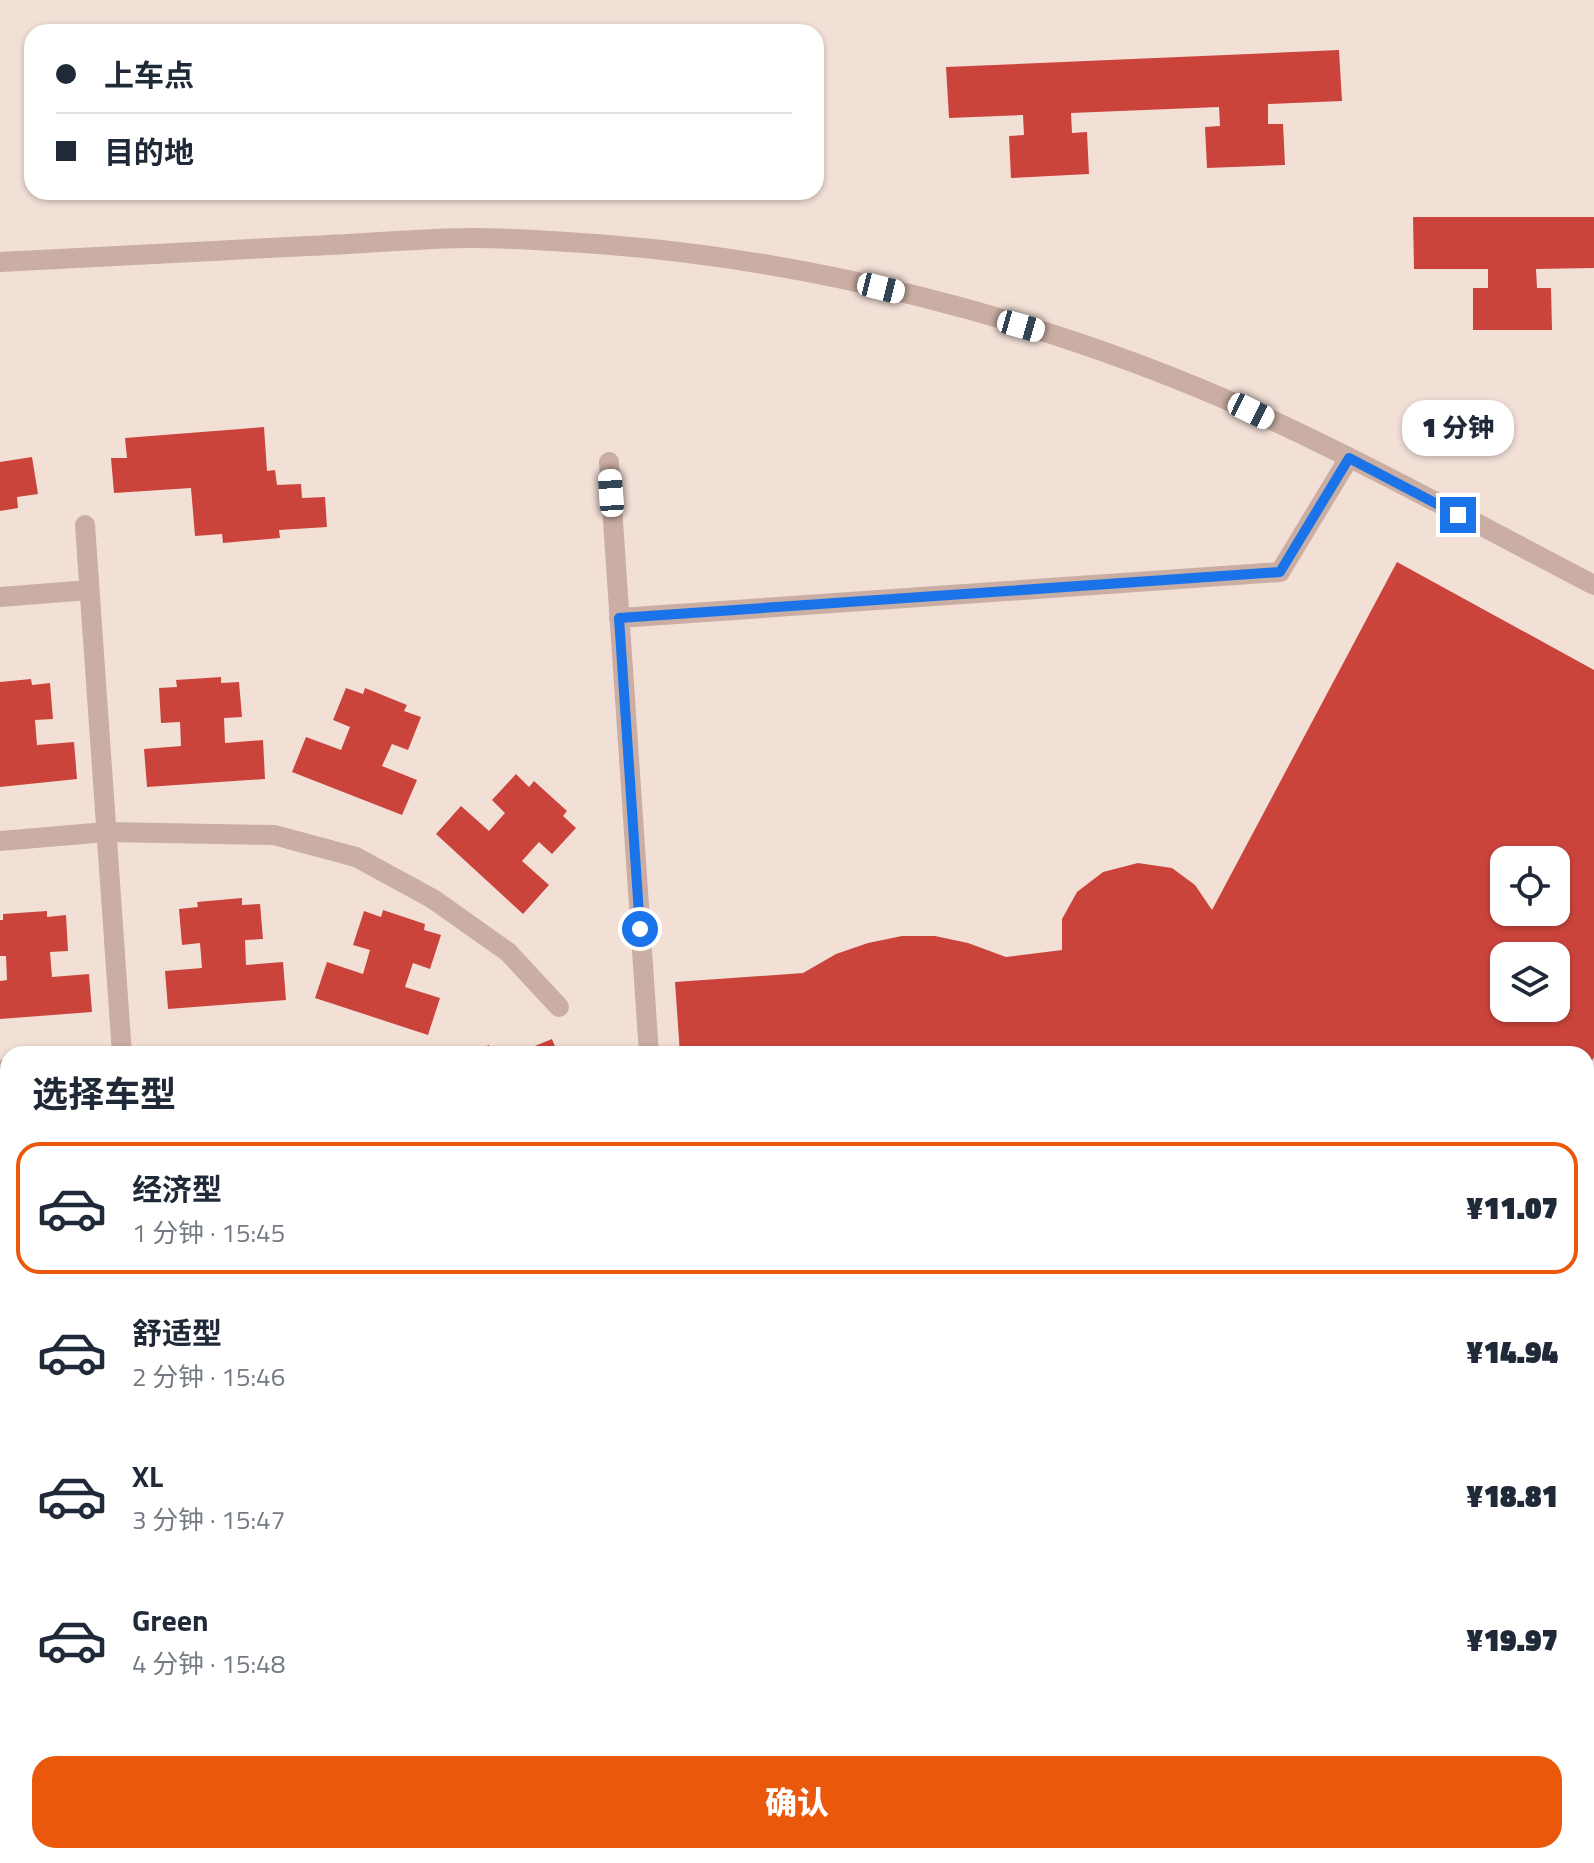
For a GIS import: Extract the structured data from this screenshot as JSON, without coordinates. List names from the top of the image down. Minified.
{"page":{"banner":["上车点","目的地"],"bubble":"1 分钟","heading":"选择车型","list":[{"name":"经济型","note":"1 分钟 · 15:45","value":"¥11.07"},{"name":"舒适型","note":"2 分钟 · 15:46","value":"¥14.94"},{"name":"XL","note":"3 分钟 · 15:47","value":"¥18.81"},{"name":"Green","note":"4 分钟 · 15:48","value":"¥19.97"}],"buttons":"确认"}}
